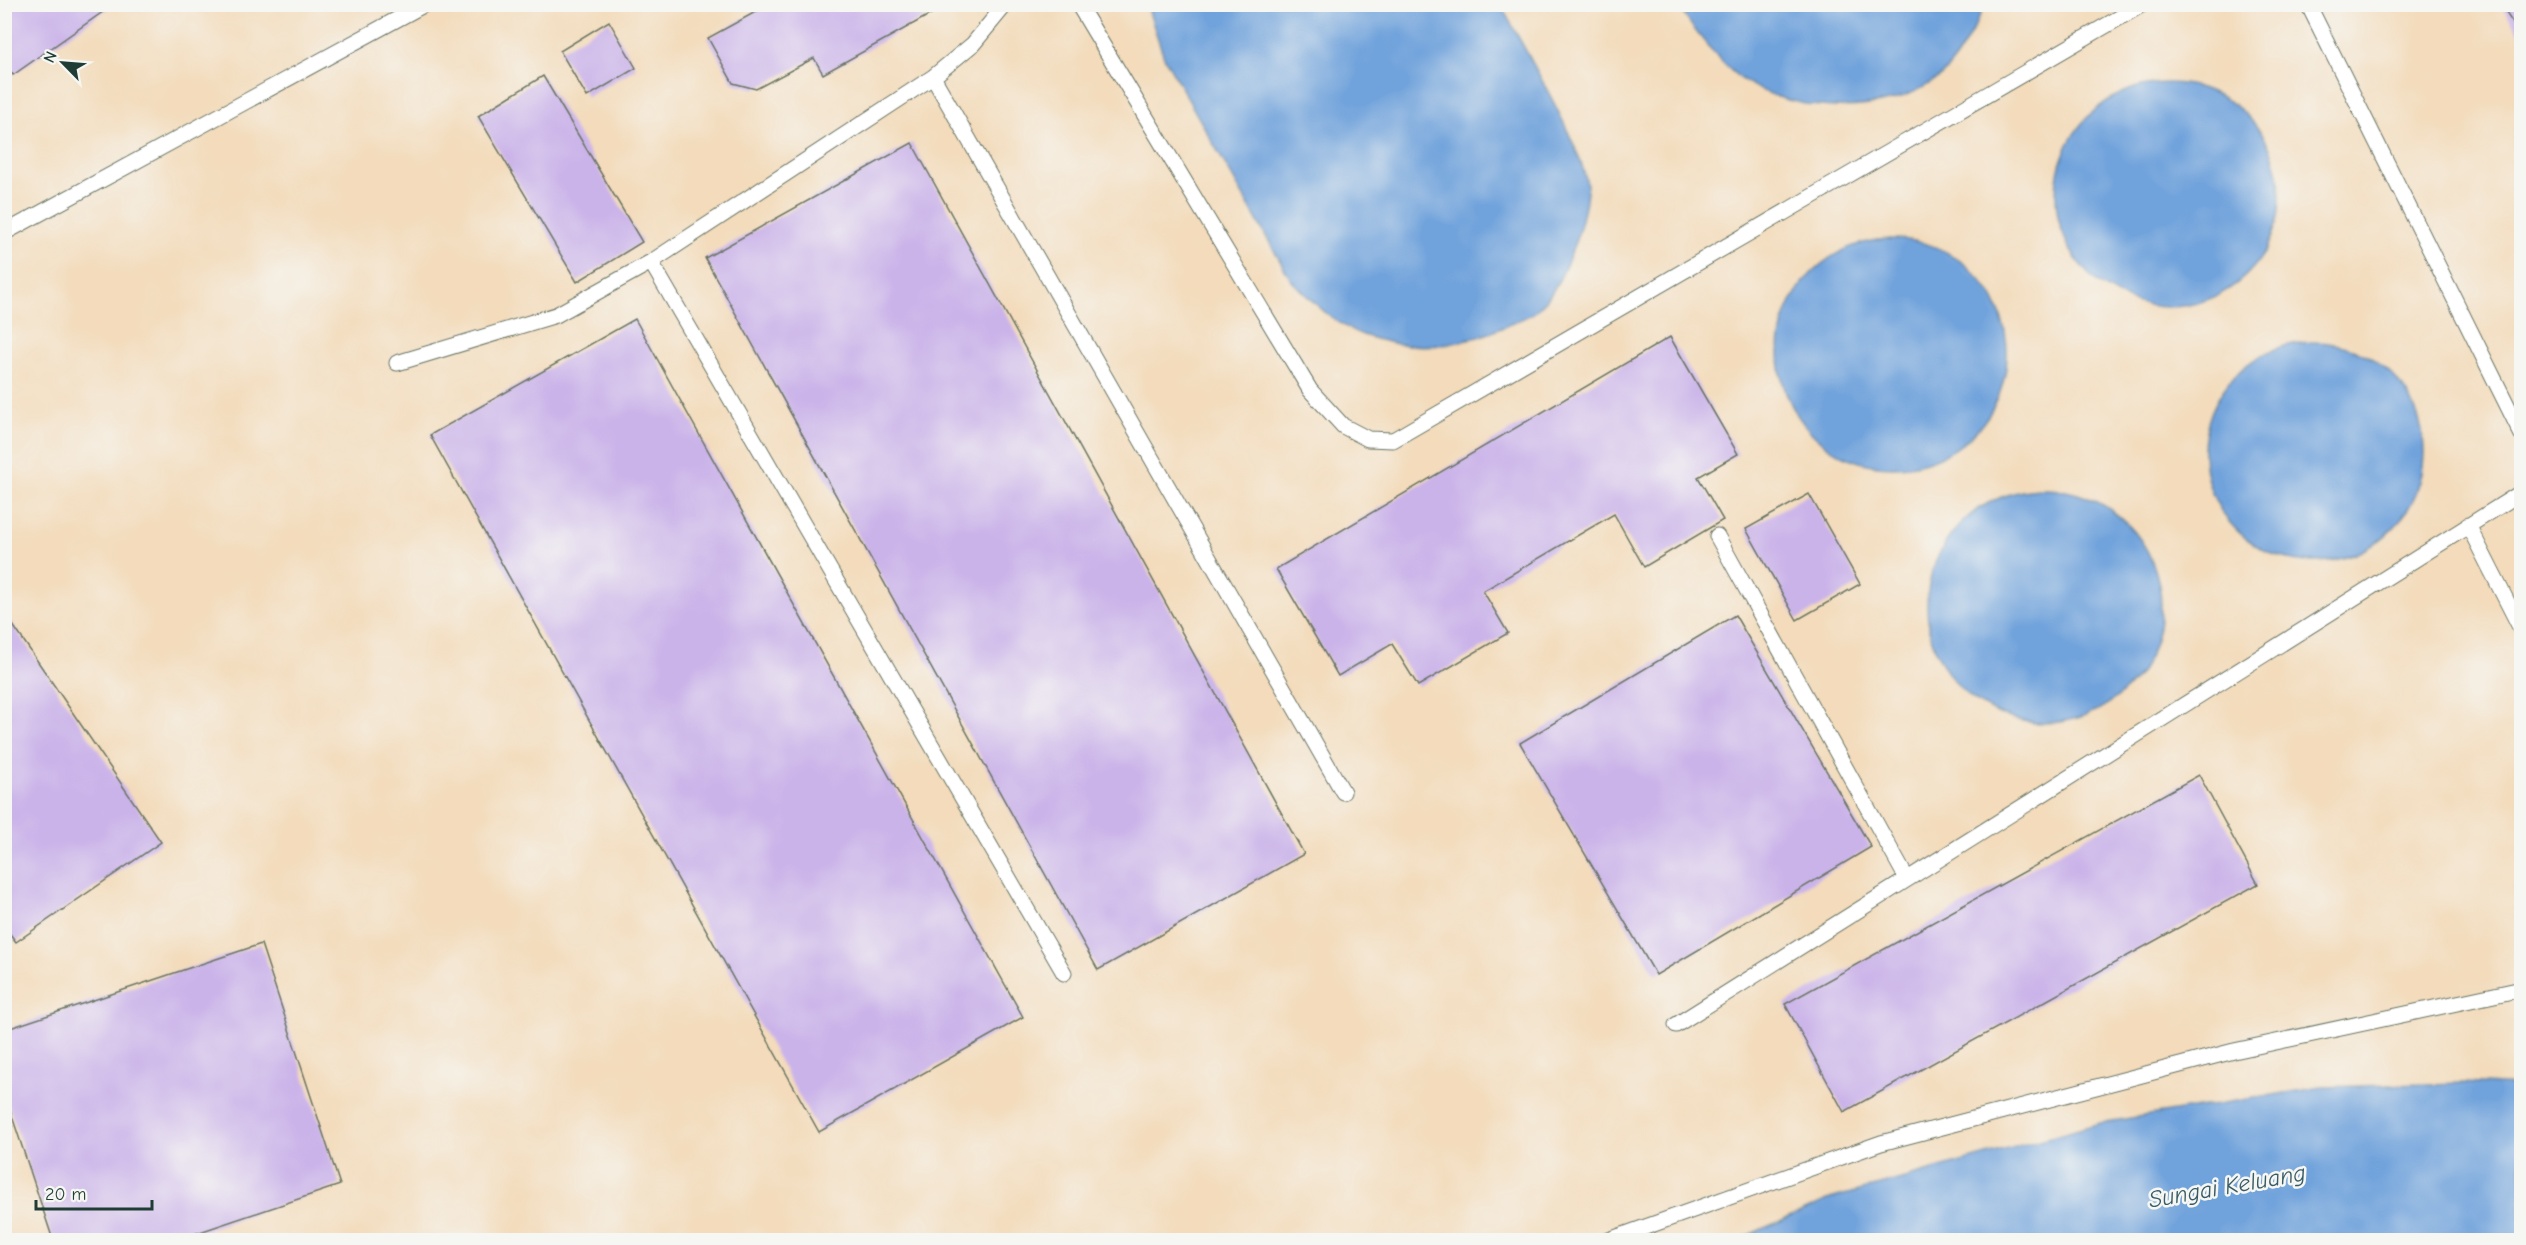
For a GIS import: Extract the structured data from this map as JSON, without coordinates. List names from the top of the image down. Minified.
{"water":["Sungai Keluang"],"scale_bar":"20 m","north":"top left"}
